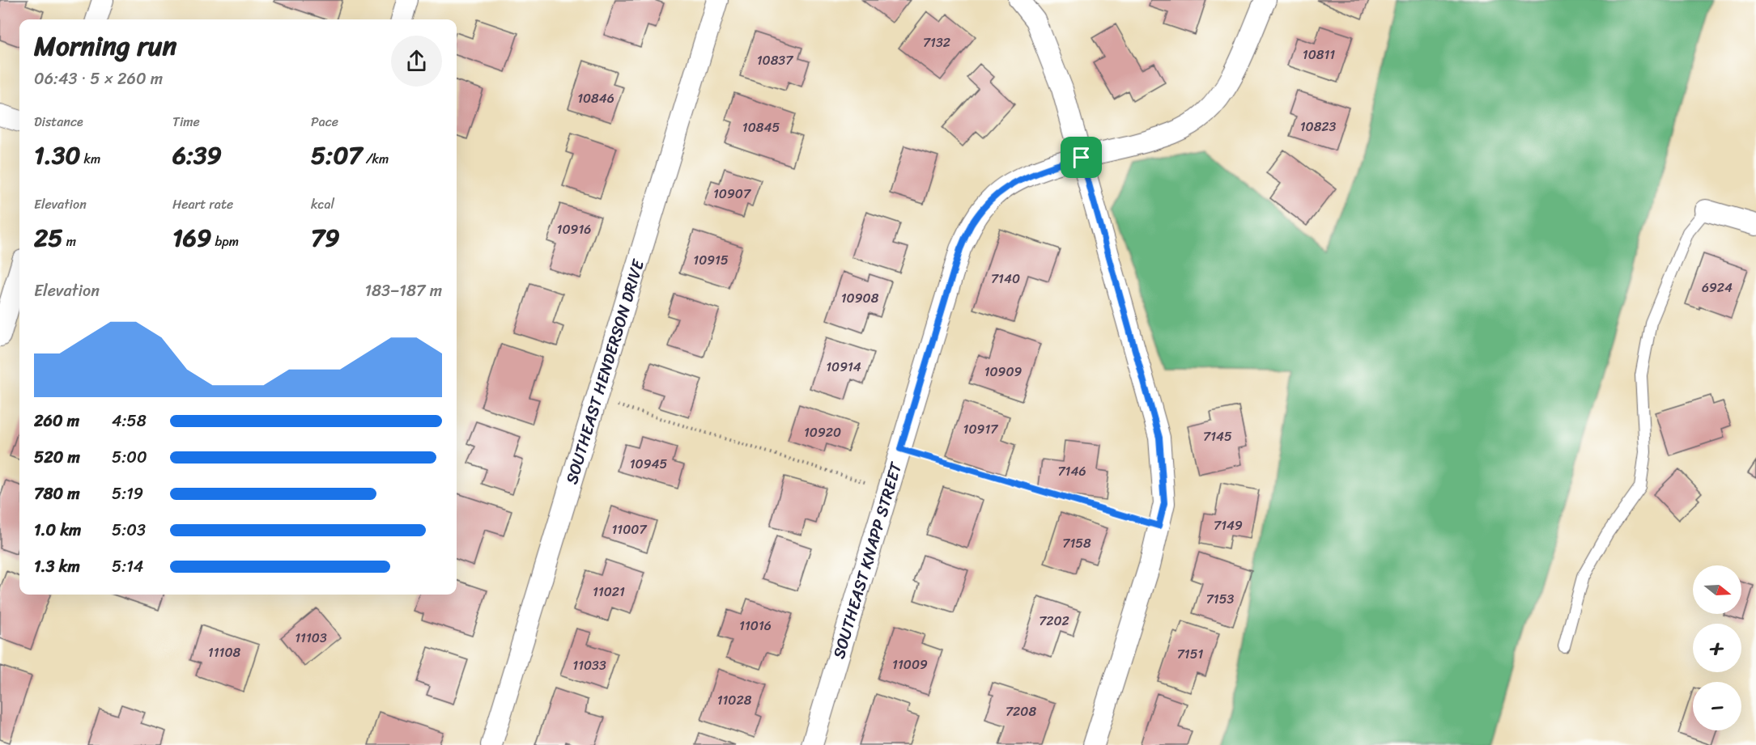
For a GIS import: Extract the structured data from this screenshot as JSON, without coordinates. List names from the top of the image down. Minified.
{"streets":{"street":["SOUTHEAST HENDERSON DRIVE","SOUTHEAST KNAPP STREET"]},"house_numbers":["7132","10811","10837","10846","10823","10845","10907","10916","10915","7140","6924","10908","10914","10909","10917","10920","7145","10945","7146","7149","11007","7158","11021","7153","7202","11016","11103","11108","7151","11009","11033","11028","7208"],"north":"right","page":{"heading":["Morning run","06:43 · 5 × 260 m"],"stats":[["Distance","1.30 km"],["Time","6:39"],["Pace","5:07 /km"],["Elevation","25 m"],["Heart rate","169 bpm"],["kcal","79"]],"chart":["Elevation","183–187 m"],"list":[{"name":"260 m","note":"4:58"},{"name":"520 m","note":"5:00"},{"name":"780 m","note":"5:19"},{"name":"1.0 km","note":"5:03"},{"name":"1.3 km","note":"5:14"}],"map_buttons":["+","−"]}}
